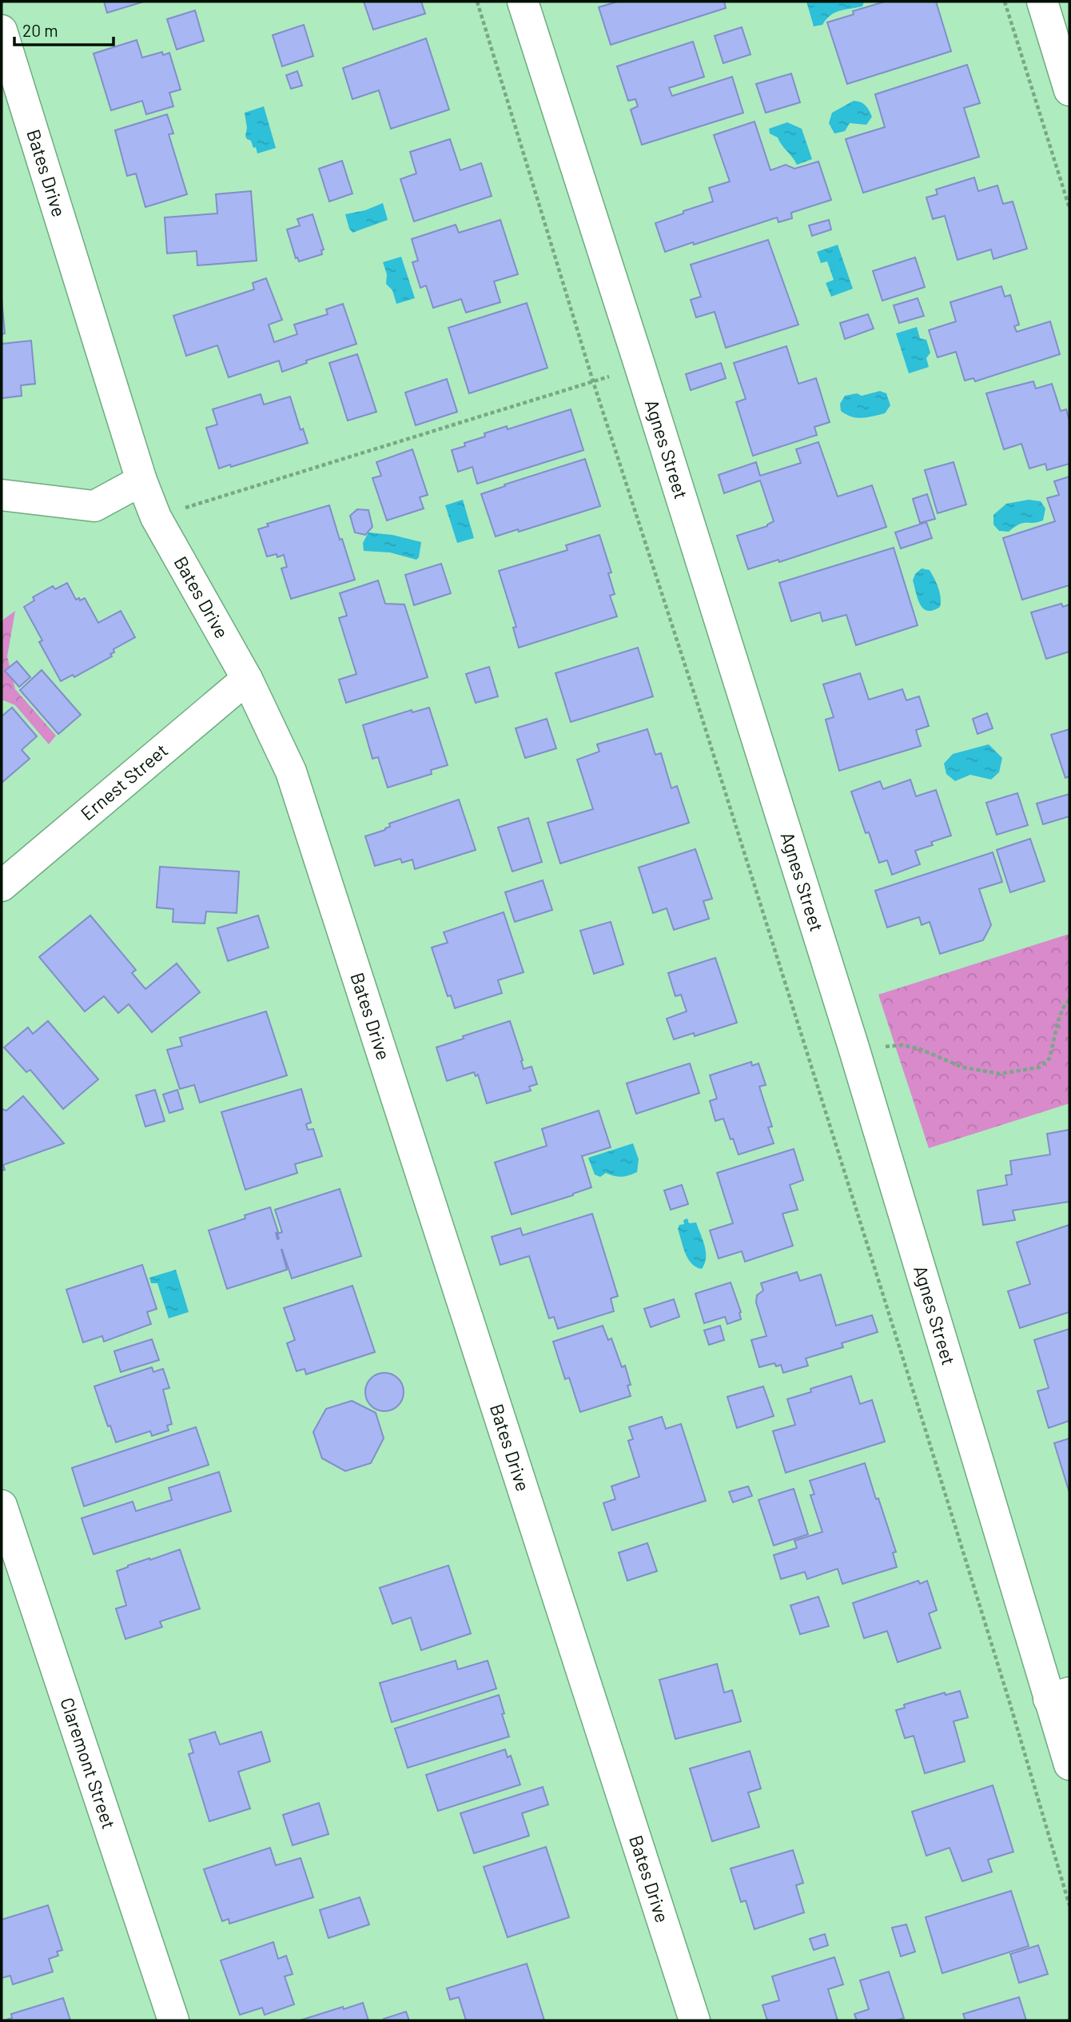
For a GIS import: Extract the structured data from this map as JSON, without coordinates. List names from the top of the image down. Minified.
{"streets":{"street":["Bates Drive","Agnes Street","Ernest Street","Claremont Street"]},"crossings":[["Bates Drive","Ernest Street"]],"scale_bar":"20 m"}
